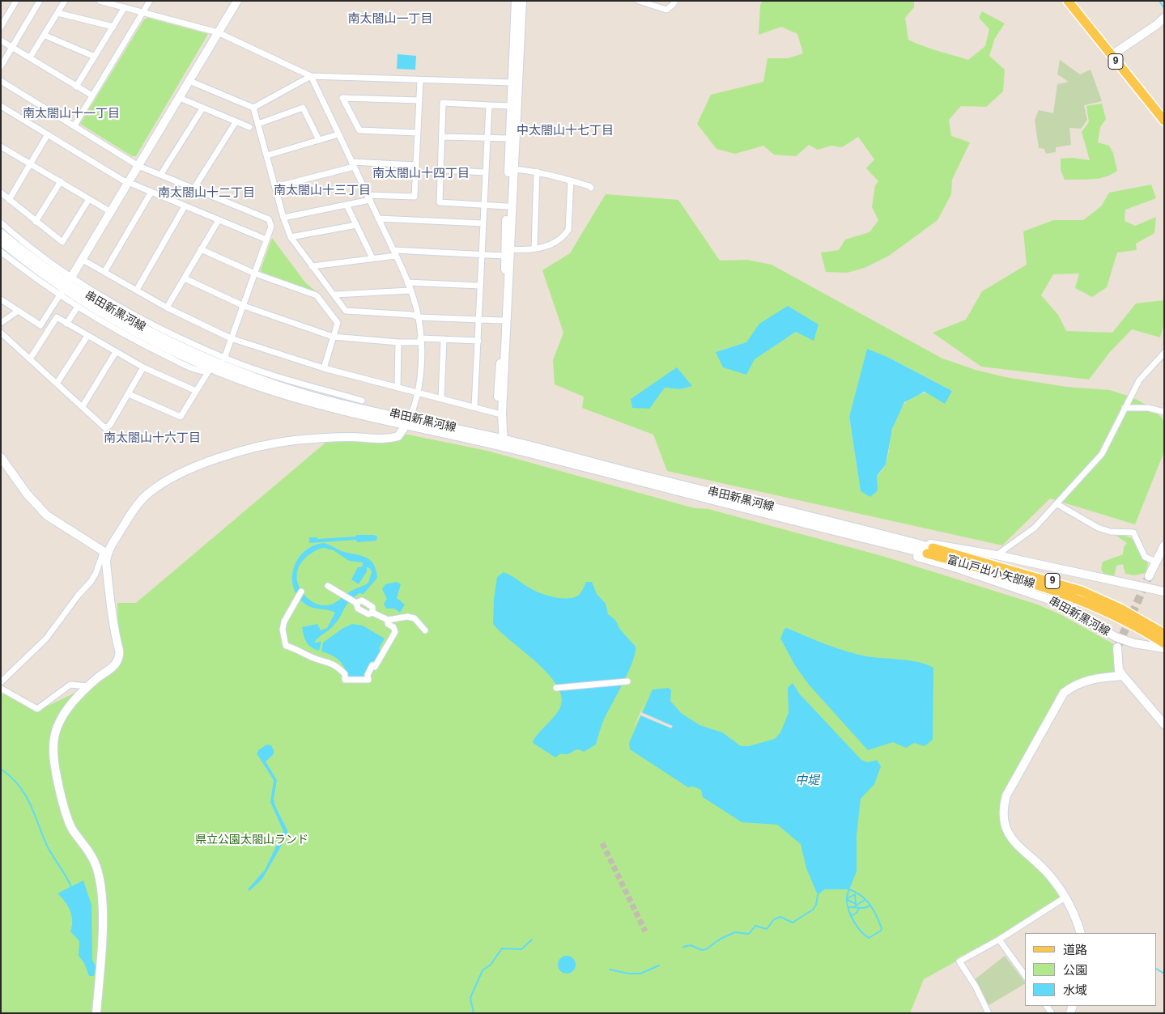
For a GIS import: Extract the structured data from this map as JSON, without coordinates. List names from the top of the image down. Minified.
{"streets":{"main road":["9","富山戸出小矢部線"],"street":["串田新黒河線"]},"crossings":[["串田新黒河線","富山戸出小矢部線"]],"districts":["南太閤山一丁目","南太閤山十一丁目","中太閤山十七丁目","南太閤山十四丁目","南太閤山十三丁目","南太閤山十二丁目","南太閤山十六丁目"],"water":["中堤"],"parks":["県立公園太閤山ランド"],"legend":["道路","公園","水域"]}
